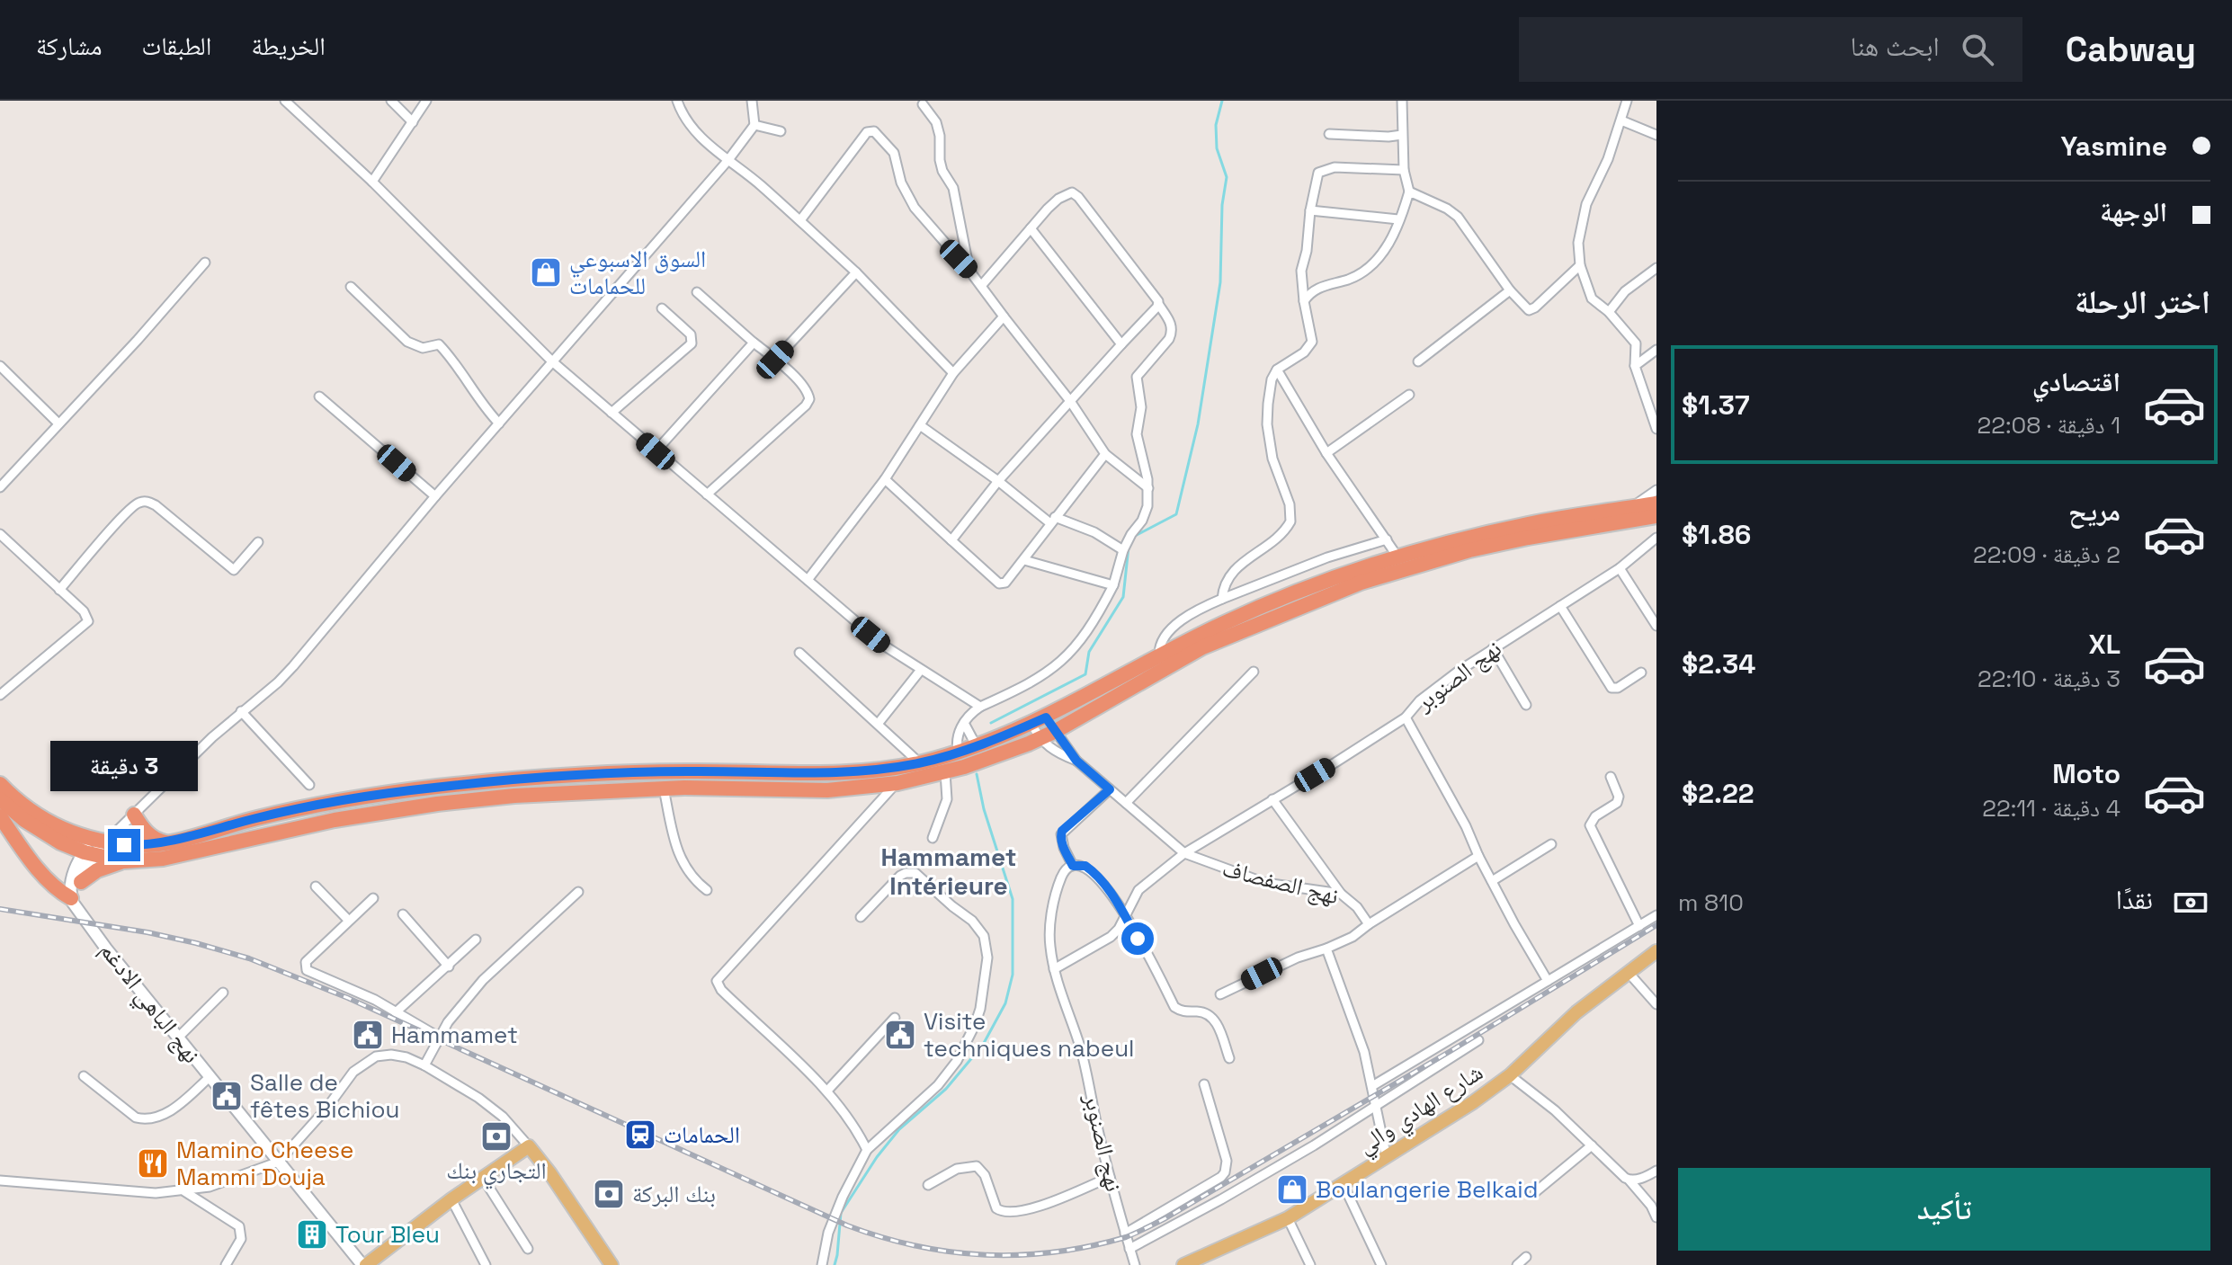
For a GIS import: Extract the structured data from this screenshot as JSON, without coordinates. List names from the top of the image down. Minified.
{"streets":{"main road":["نهج الباهي الادغم","شارع الهادي والي"],"street":["نهج الصنوبر","نهج الصفصاف"]},"crossings":[["نهج الصنوبر","نهج الصفصاف"]],"districts":["Hammamet Intérieure"],"places":{"shop":["السوق الاسبوعي للحمامات","Boulangerie Belkaid"],"public building":["Hammamet","Visite techniques nabeul","Salle de fêtes Bichiou"],"station":["الحمامات"],"bank":["التجاري بنك","بنك البركة"],"restaurant":["Mamino Cheese Mammi Douja"],"building":["Tour Bleu"]},"page":{"header":"Cabway","search":"ابحث هنا","nav":["الخريطة","الطبقات","مشاركة"],"banner":["Yasmine","الوجهة"],"heading":"اختر الرحلة","list":[{"name":"اقتصادي","note":"1 دقيقة · 22:08","value":"$1.37"},{"name":"مريح","note":"2 دقيقة · 22:09","value":"$1.86"},{"name":"XL","note":"3 دقيقة · 22:10","value":"$2.34"},{"name":"Moto","note":"4 دقيقة · 22:11","value":"$2.22"}],"bubble":"3 دقيقة","pay":["نقدًا","810 m"],"buttons":"تأكيد"}}
